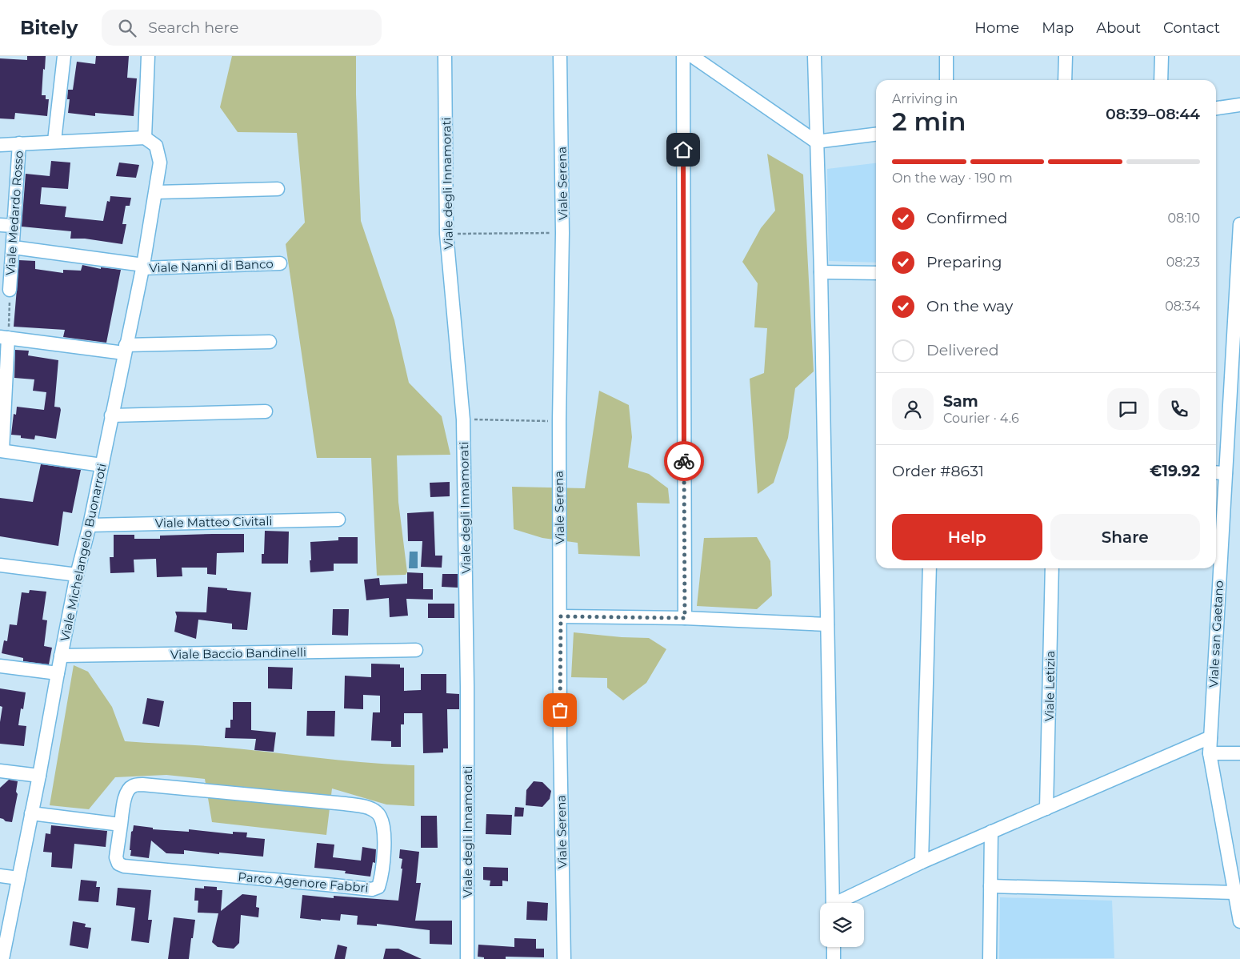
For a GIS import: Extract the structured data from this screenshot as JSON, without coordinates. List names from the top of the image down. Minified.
{"streets":{"street":["Viale degli Innamorati","Viale Serena","Viale Medardo Rosso","Viale Nanni di Banco","Viale Matteo Civitali","Viale Michelangelo Buonarroti","Viale san Gaetano","Viale Baccio Bandinelli","Viale Letizia","Parco Agenore Fabbri"]},"crossings":[["Viale Medardo Rosso","Viale Nanni di Banco"],["Viale Nanni di Banco","Viale Michelangelo Buonarroti"],["Viale Matteo Civitali","Viale Michelangelo Buonarroti"],["Viale Michelangelo Buonarroti","Viale Baccio Bandinelli"]],"page":{"header":"Bitely","search":"Search here","nav":["Home","Map","About","Contact"],"heading":["2 min","Arriving in","08:39–08:44"],"panel":["Sam","Courier · 4.6","Order #8631","€19.92"],"bar":"On the way · 190 m","list":[["Confirmed","08:10"],["Preparing","08:23"],["On the way","08:34"],"Delivered"],"buttons":["Help","Share"]}}
